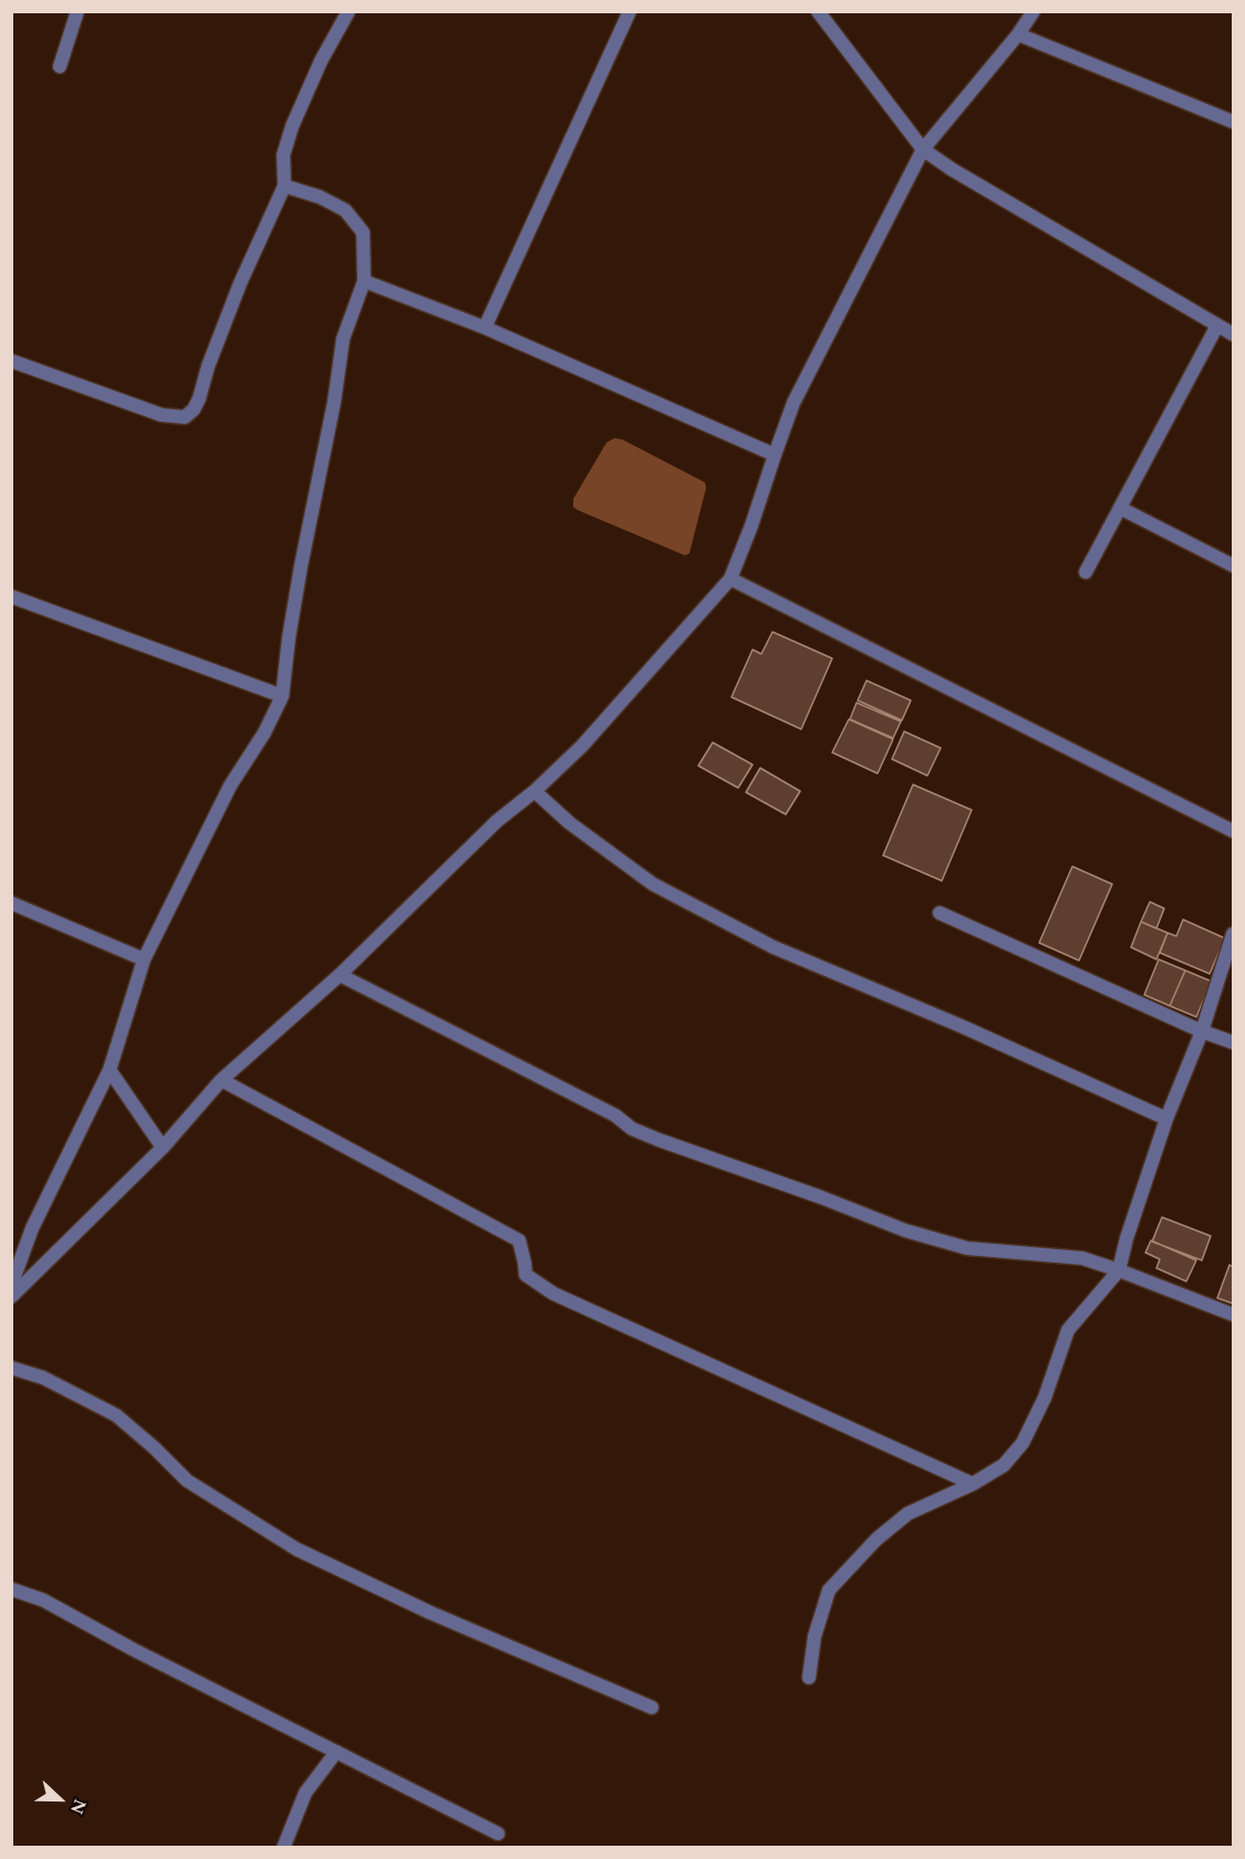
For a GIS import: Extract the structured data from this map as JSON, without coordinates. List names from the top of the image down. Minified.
{"north":"right"}
